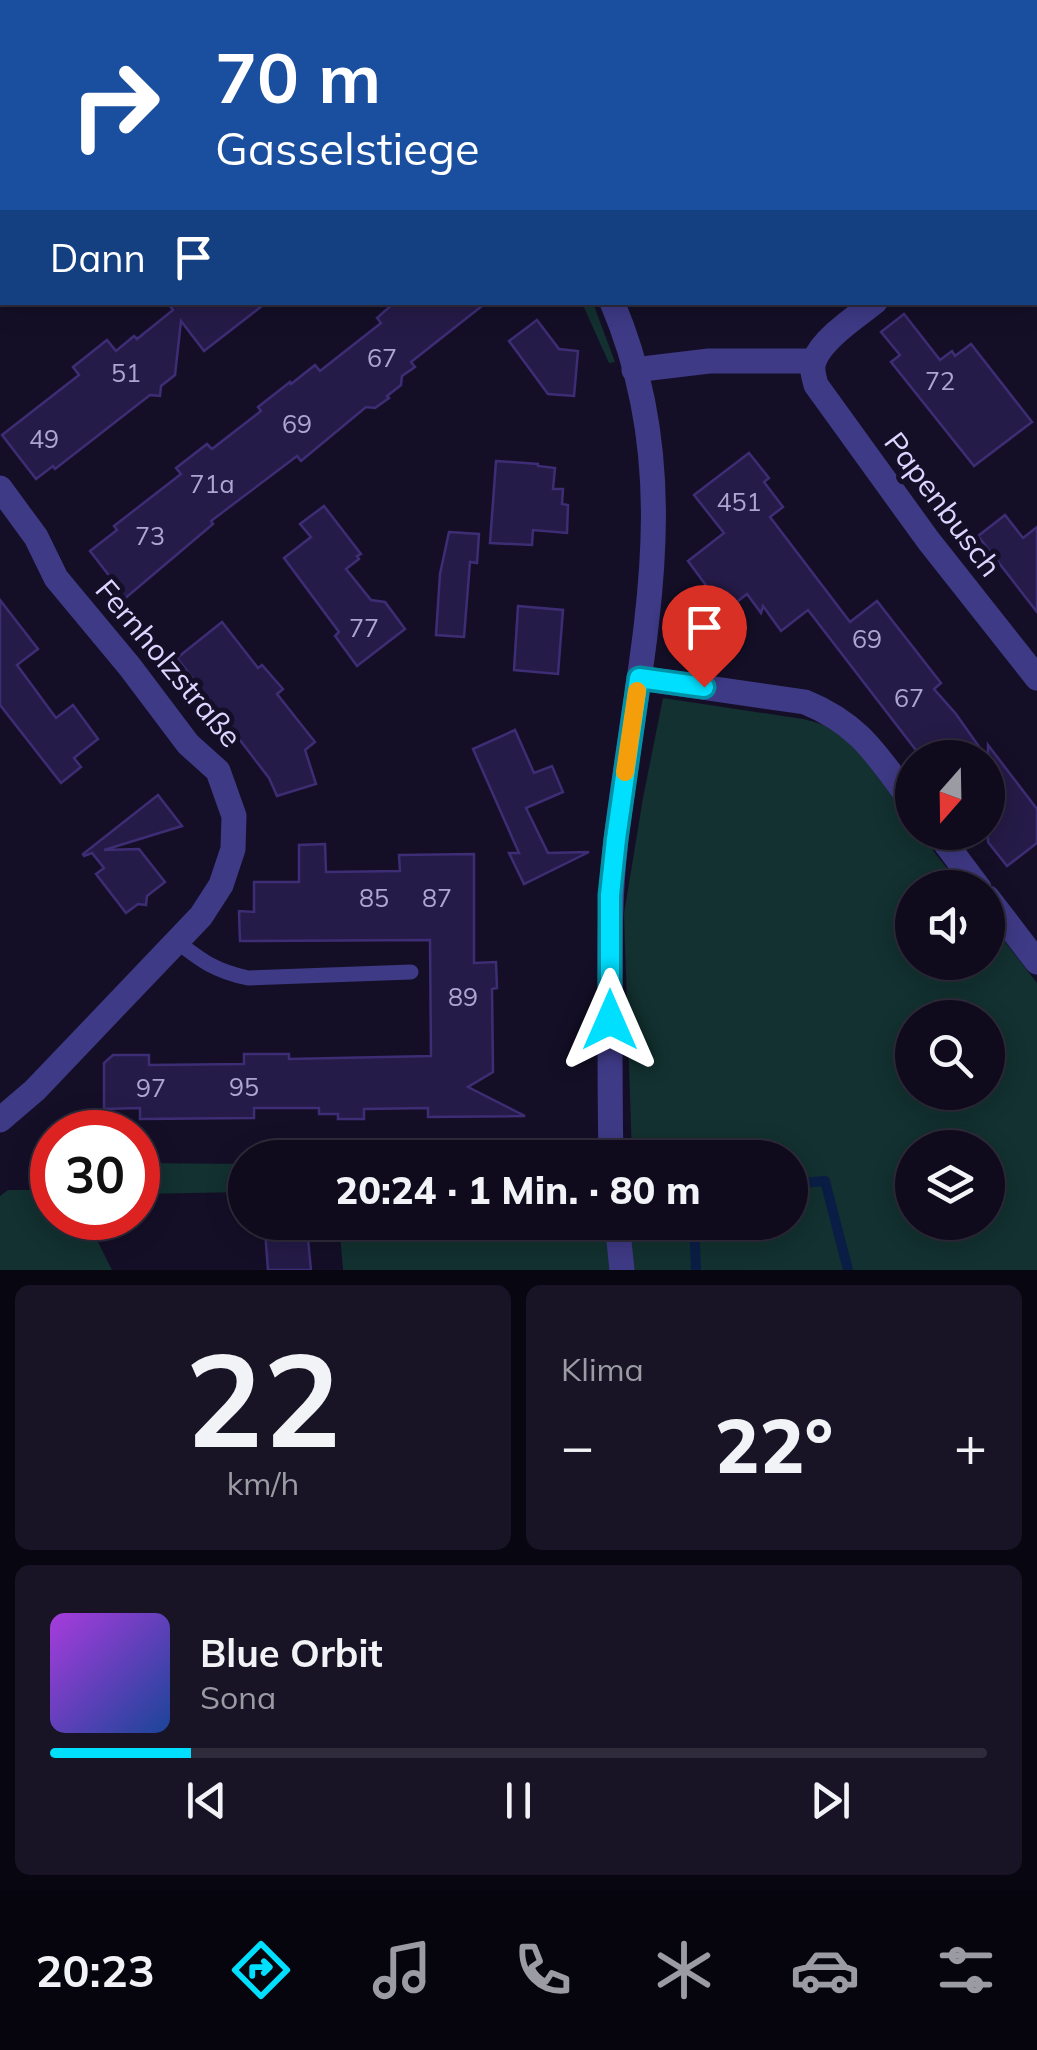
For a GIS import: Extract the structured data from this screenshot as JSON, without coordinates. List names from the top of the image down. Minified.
{"streets":{"street":["Papenbusch","Fernholzstraße"]},"house_numbers":["67","51","72","69","49","71a","451","73","77","69","67","85","87","89","95","97"],"north":"bottom","page":{"turn":["70 m","Gasselstiege"],"then":"Dann","limit":"30","trip":"20:24 · 1 Min. · 80 m","tile":[["22","km/h"],"Klima"],"heat":["−","22°","+"],"song":["Blue Orbit","Sona"],"tabs":"20:23"}}
